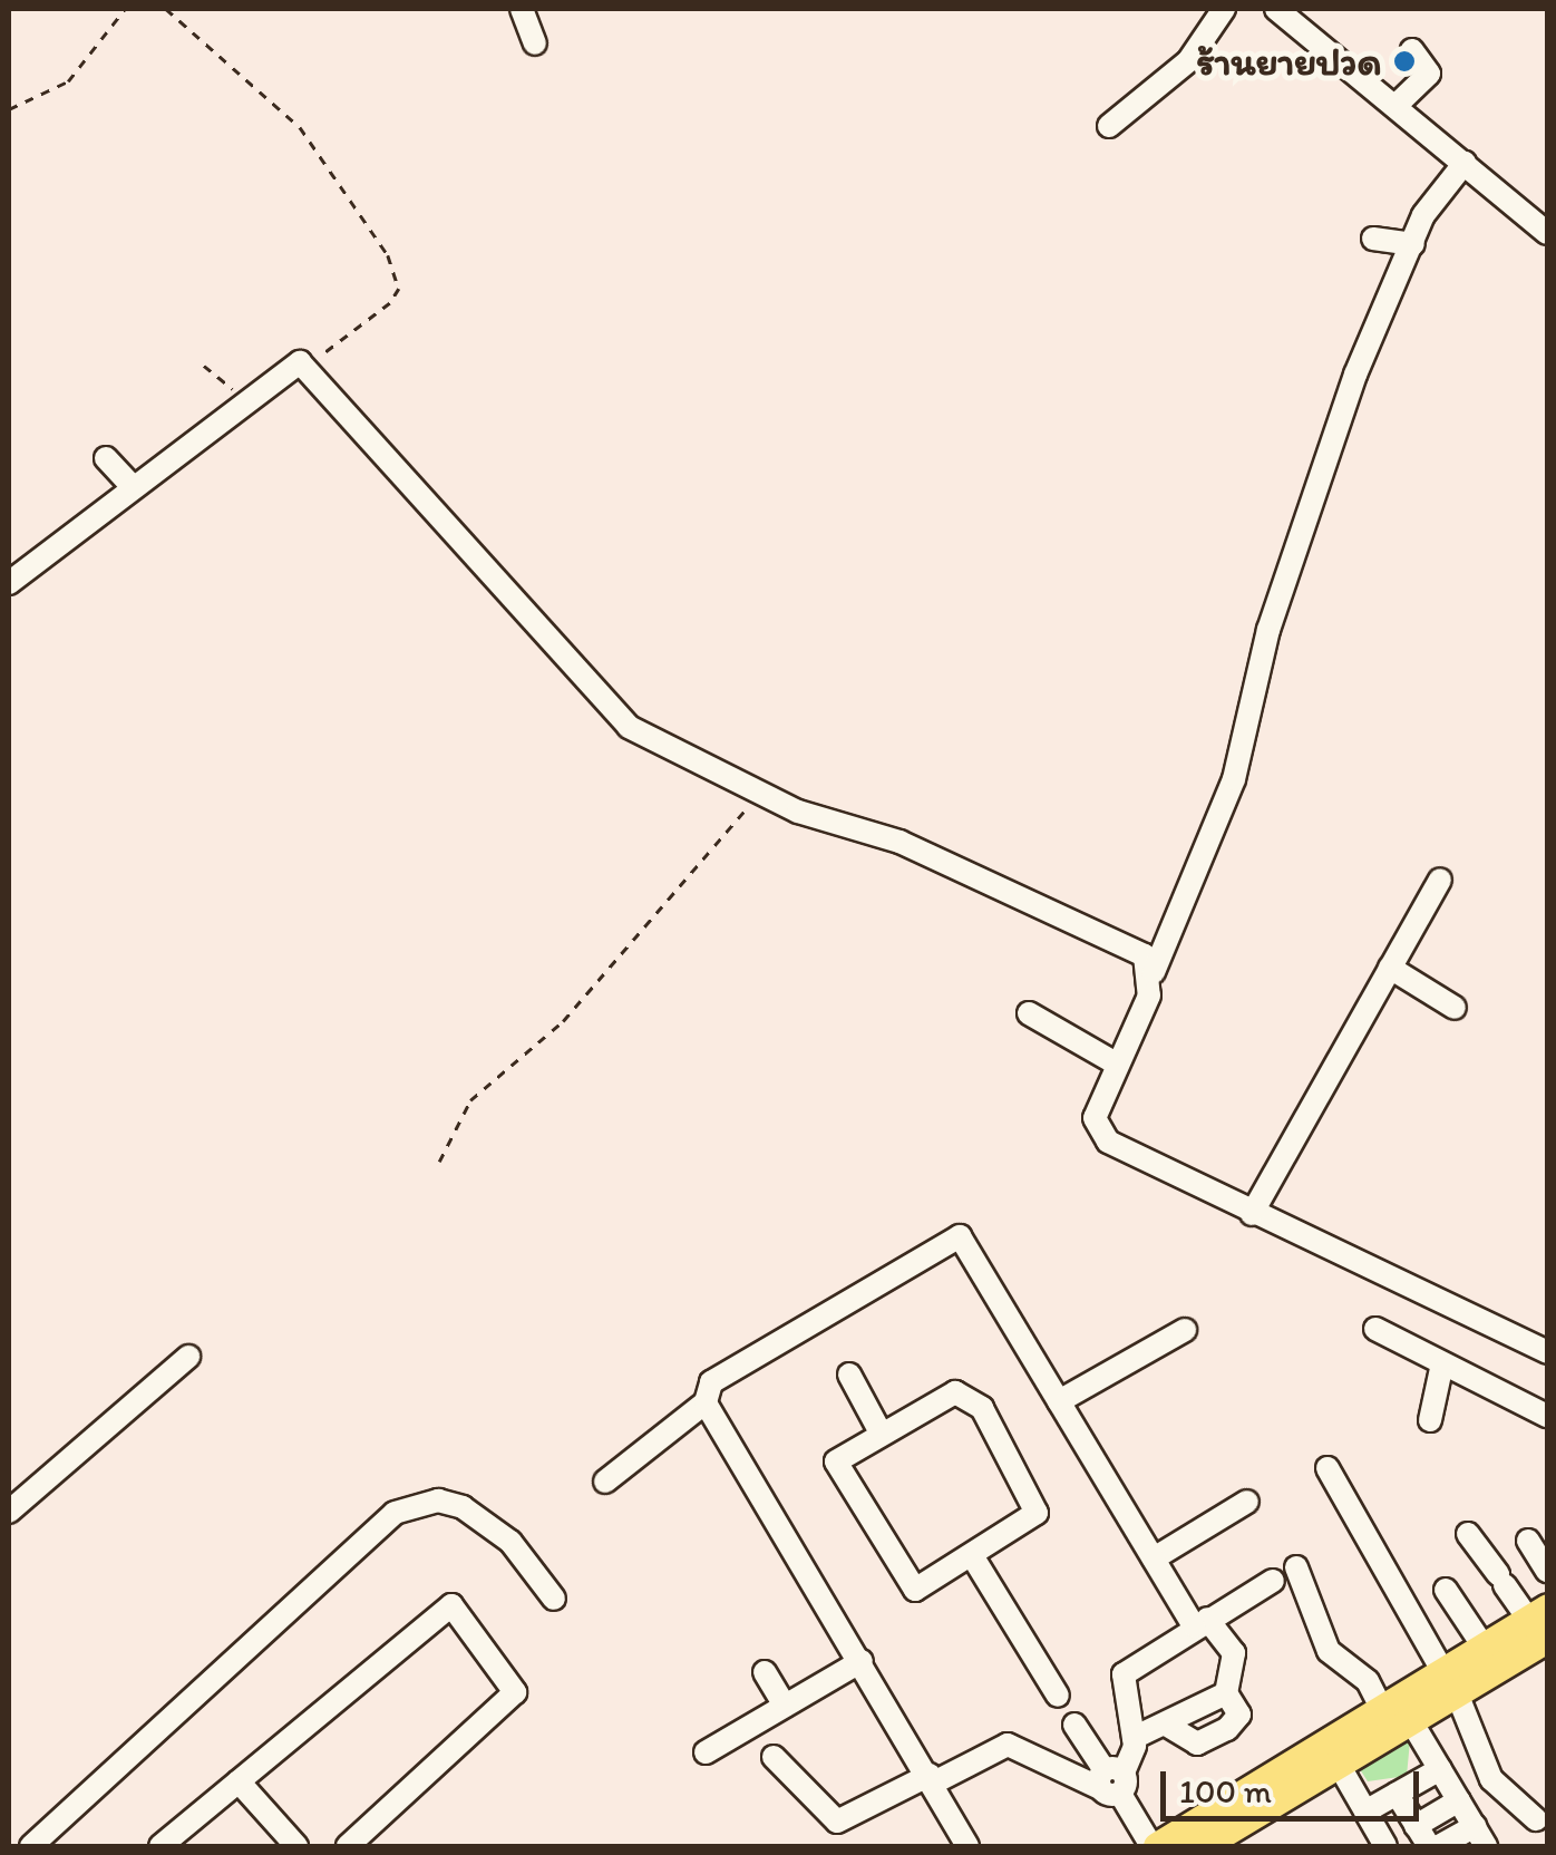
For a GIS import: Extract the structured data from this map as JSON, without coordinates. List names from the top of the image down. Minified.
{"places":["ร้านยายปวด"],"scale_bar":"100 m"}
